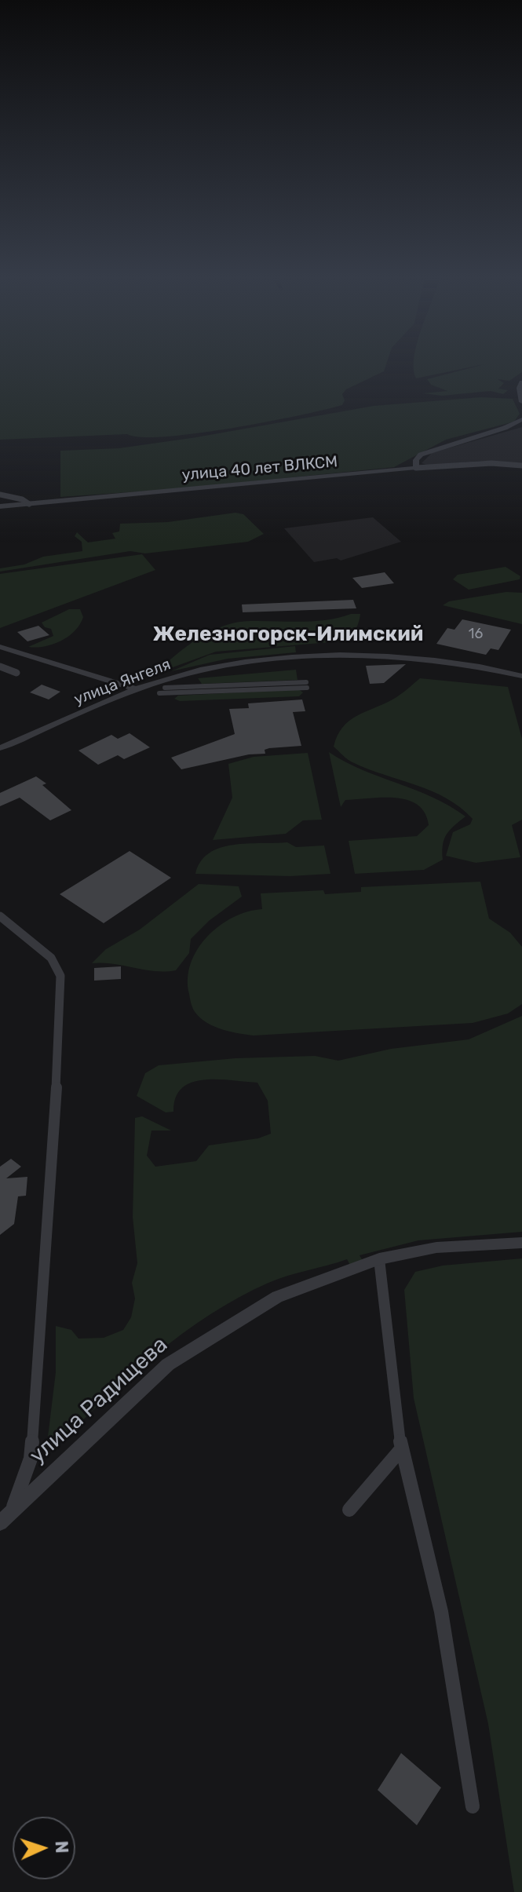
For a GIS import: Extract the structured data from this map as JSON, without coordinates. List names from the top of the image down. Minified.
{"streets":{"street":["улица 40 лет ВЛКСМ","улица Янгеля","улица Радищева"]},"districts":["Железногорск-Илимский"],"house_numbers":["16"],"north":"right"}
